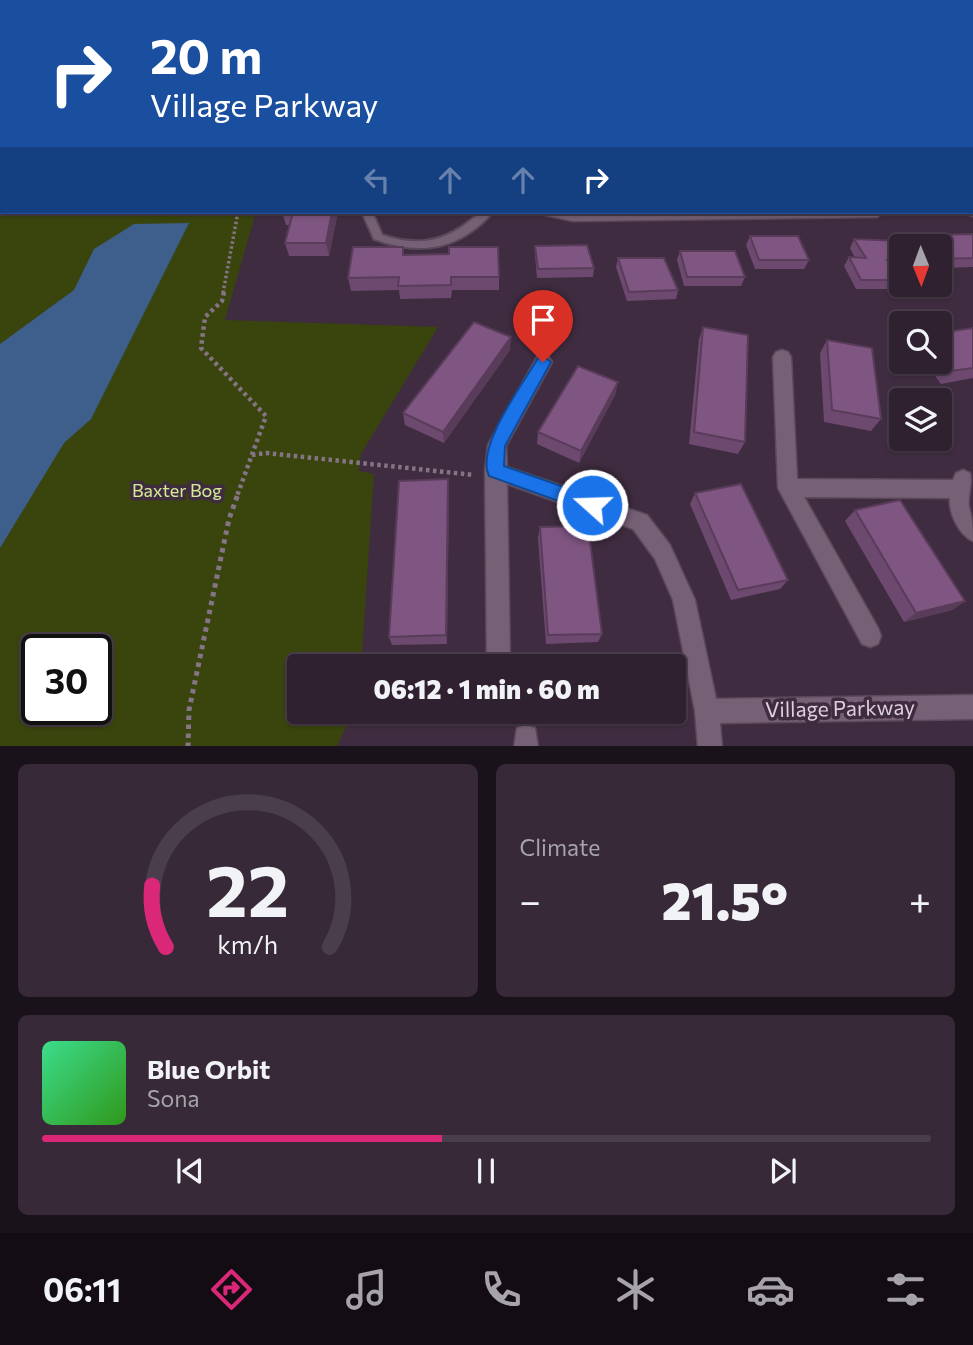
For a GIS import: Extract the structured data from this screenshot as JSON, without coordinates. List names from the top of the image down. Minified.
{"streets":{"street":["Village Parkway"]},"parks":["Baxter Bog"],"north":"bottom","page":{"turn":["20 m","Village Parkway"],"limit":"30","trip":"06:12 · 1 min · 60 m","tile":"Climate","heat":["−","21.5°","+"],"song":["Blue Orbit","Sona"],"tabs":"06:11","gauge":["22","km/h"]}}
